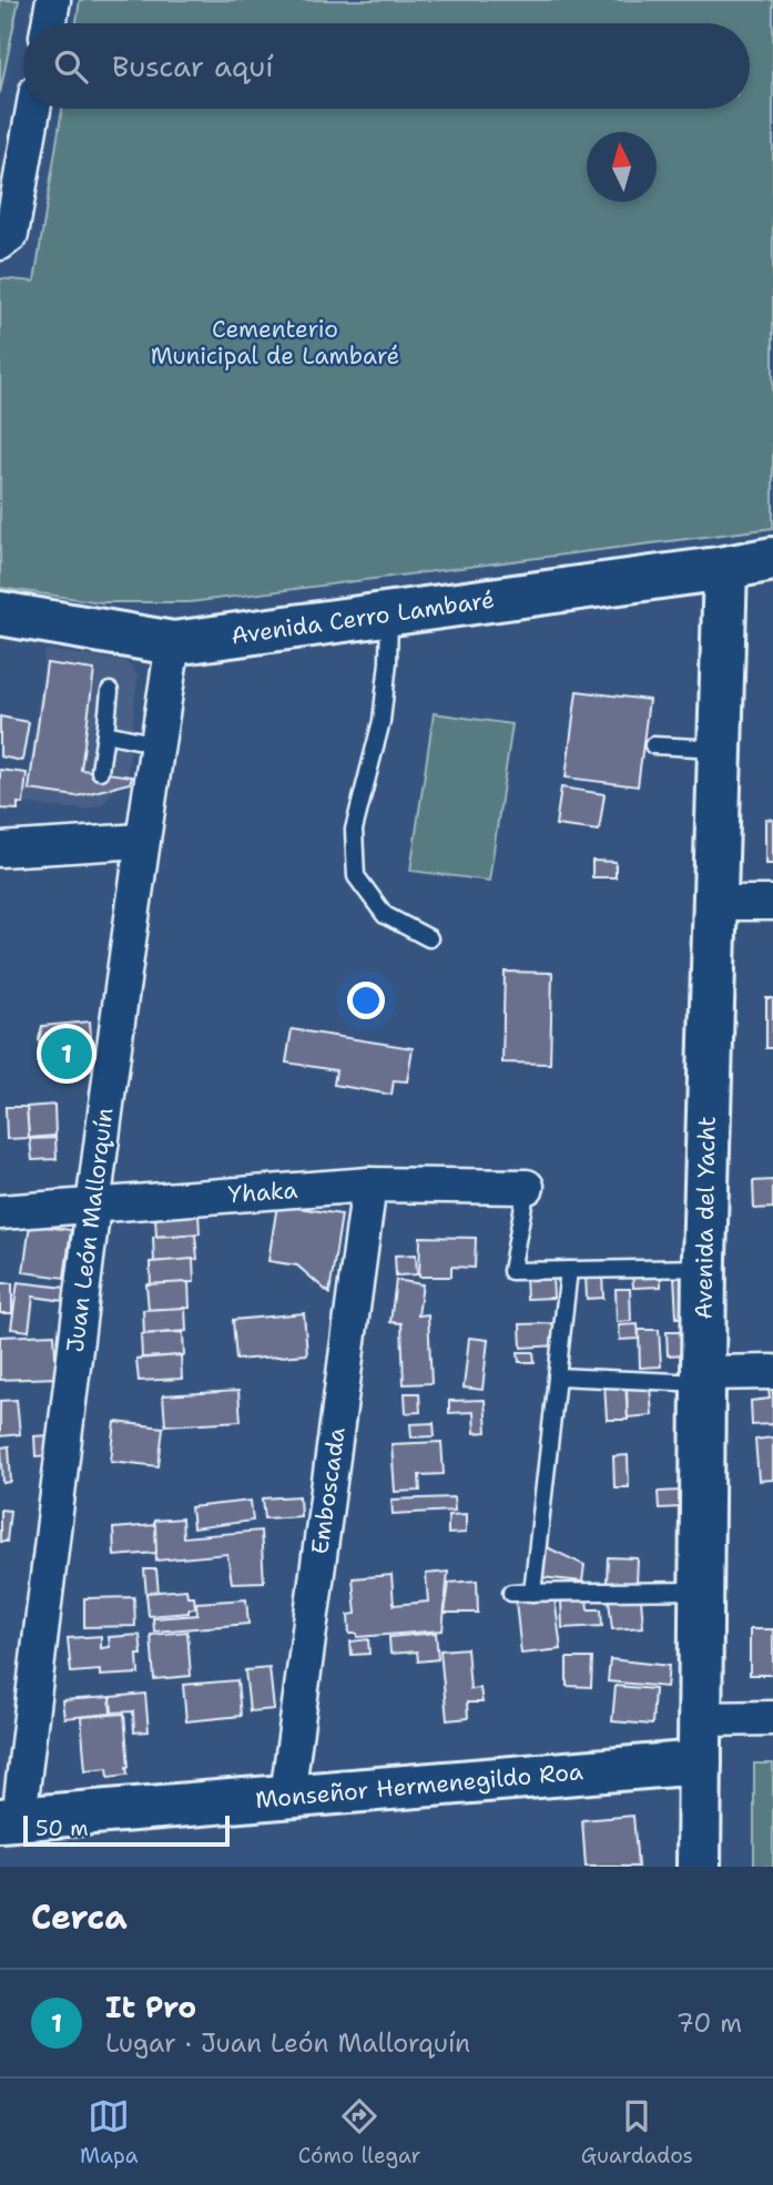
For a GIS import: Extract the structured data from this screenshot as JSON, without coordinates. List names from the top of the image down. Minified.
{"streets":{"street":["Avenida Cerro Lambaré","Yhaka","Avenida del Yacht","Juan León Mallorquín","Emboscada","Monseñor Hermenegildo Roa"]},"crossings":[["Avenida Cerro Lambaré","Avenida del Yacht"],["Avenida Cerro Lambaré","Juan León Mallorquín"],["Yhaka","Juan León Mallorquín"],["Yhaka","Emboscada"],["Avenida del Yacht","Monseñor Hermenegildo Roa"],["Juan León Mallorquín","Monseñor Hermenegildo Roa"],["Emboscada","Monseñor Hermenegildo Roa"]],"parks":["Cementerio Municipal de Lambaré"],"scale_bar":"50 m","north":"top","page":{"search":"Buscar aquí","pins":"1","scale":"50 m","heading":"Cerca","list":[{"mark":"1","name":"It Pro","note":"Lugar · Juan León Mallorquín","value":"70 m"}],"nav":["Mapa","Cómo llegar","Guardados"]}}
